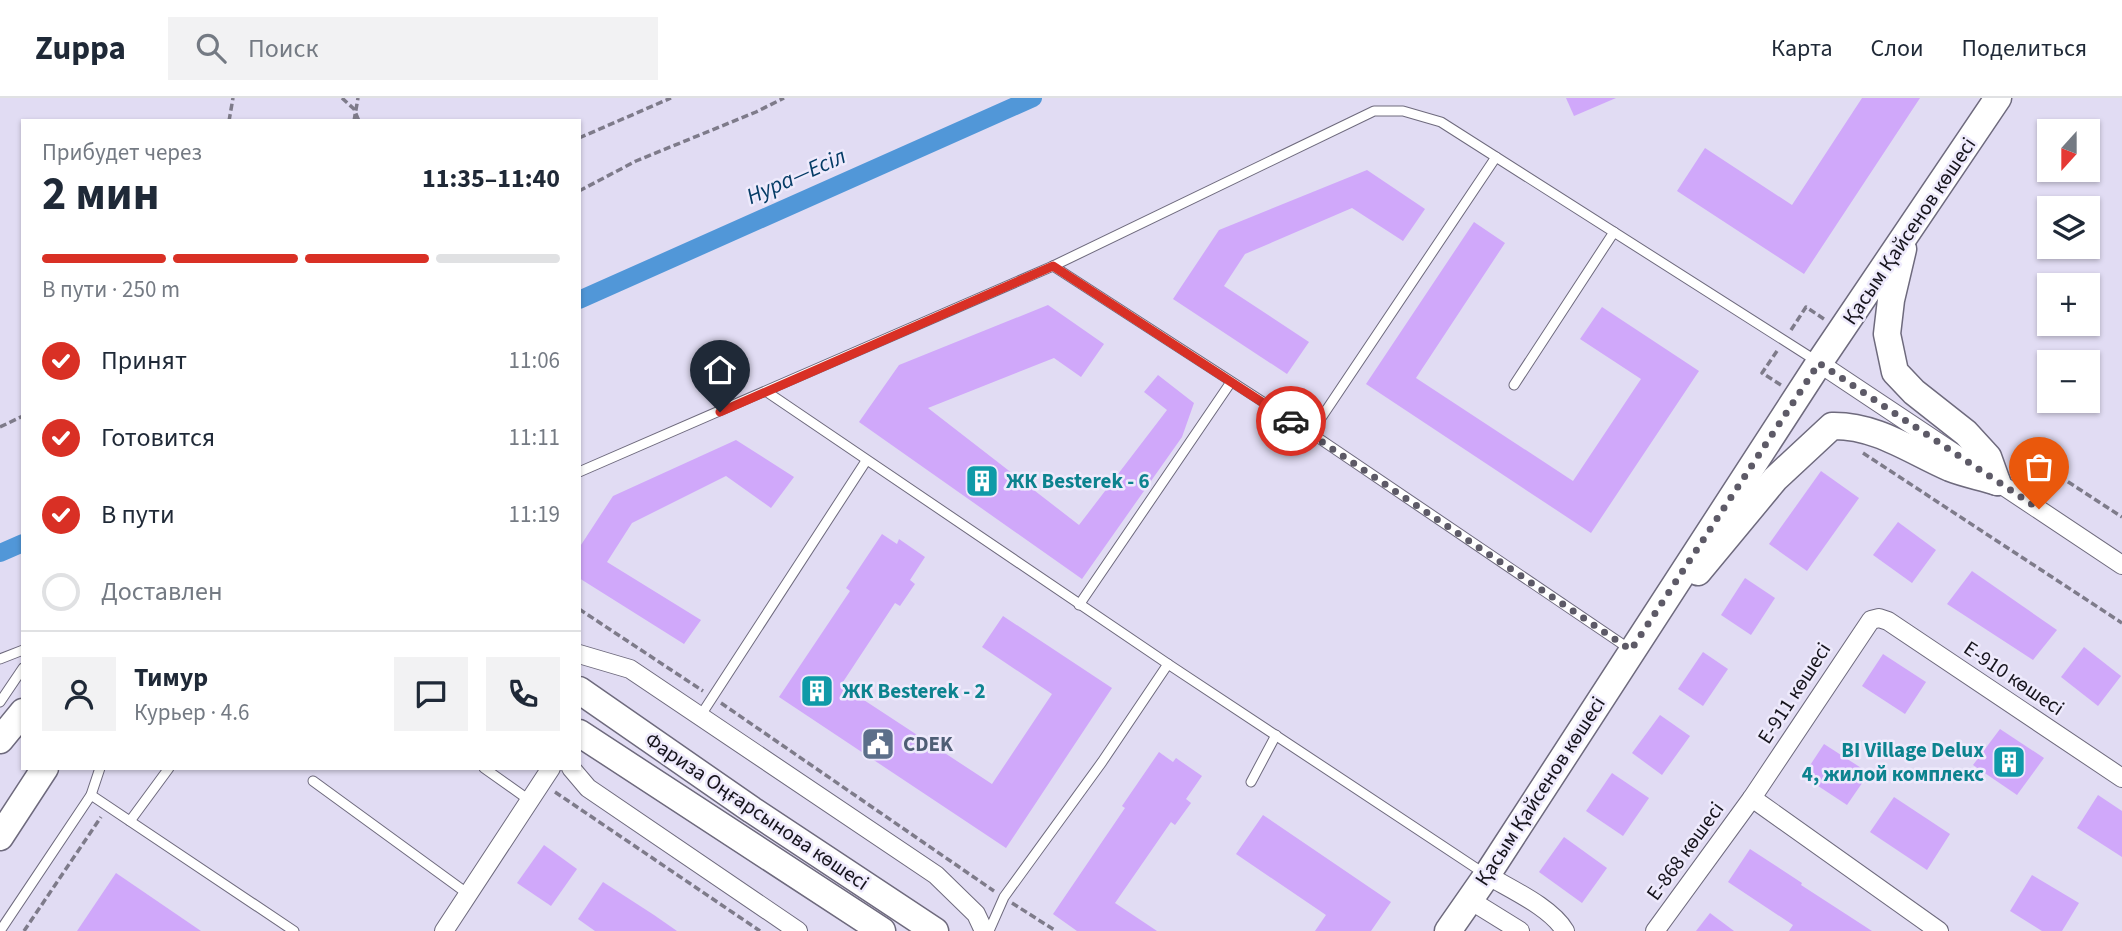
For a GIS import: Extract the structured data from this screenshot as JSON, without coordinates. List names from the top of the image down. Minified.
{"streets":{"street":["Қасым Қайсенов көшесі","Е-910 көшесі","Е-911 көшесі","Фариза Оңғарсынова көшесі","Е-868 көшесі"]},"crossings":[["Е-910 көшесі","Е-911 көшесі"],["Е-911 көшесі","Е-868 көшесі"]],"water":["Нура—Есіл"],"places":{"building":["ЖК Besterek - 6","ЖК Besterek - 2","BI Village Delux 4, жилой комплекс"],"public building":["CDEK"]},"north":"bottom","page":{"header":"Zuppa","search":"Поиск","nav":["Карта","Слои","Поделиться"],"map_buttons":["+","−"],"heading":["2 мин","Прибудет через","11:35–11:40"],"panel":["Тимур","Курьер · 4.6"],"bar":"В пути · 250 m","list":[["Принят","11:06"],["Готовится","11:11"],["В пути","11:19"],"Доставлен"]}}
